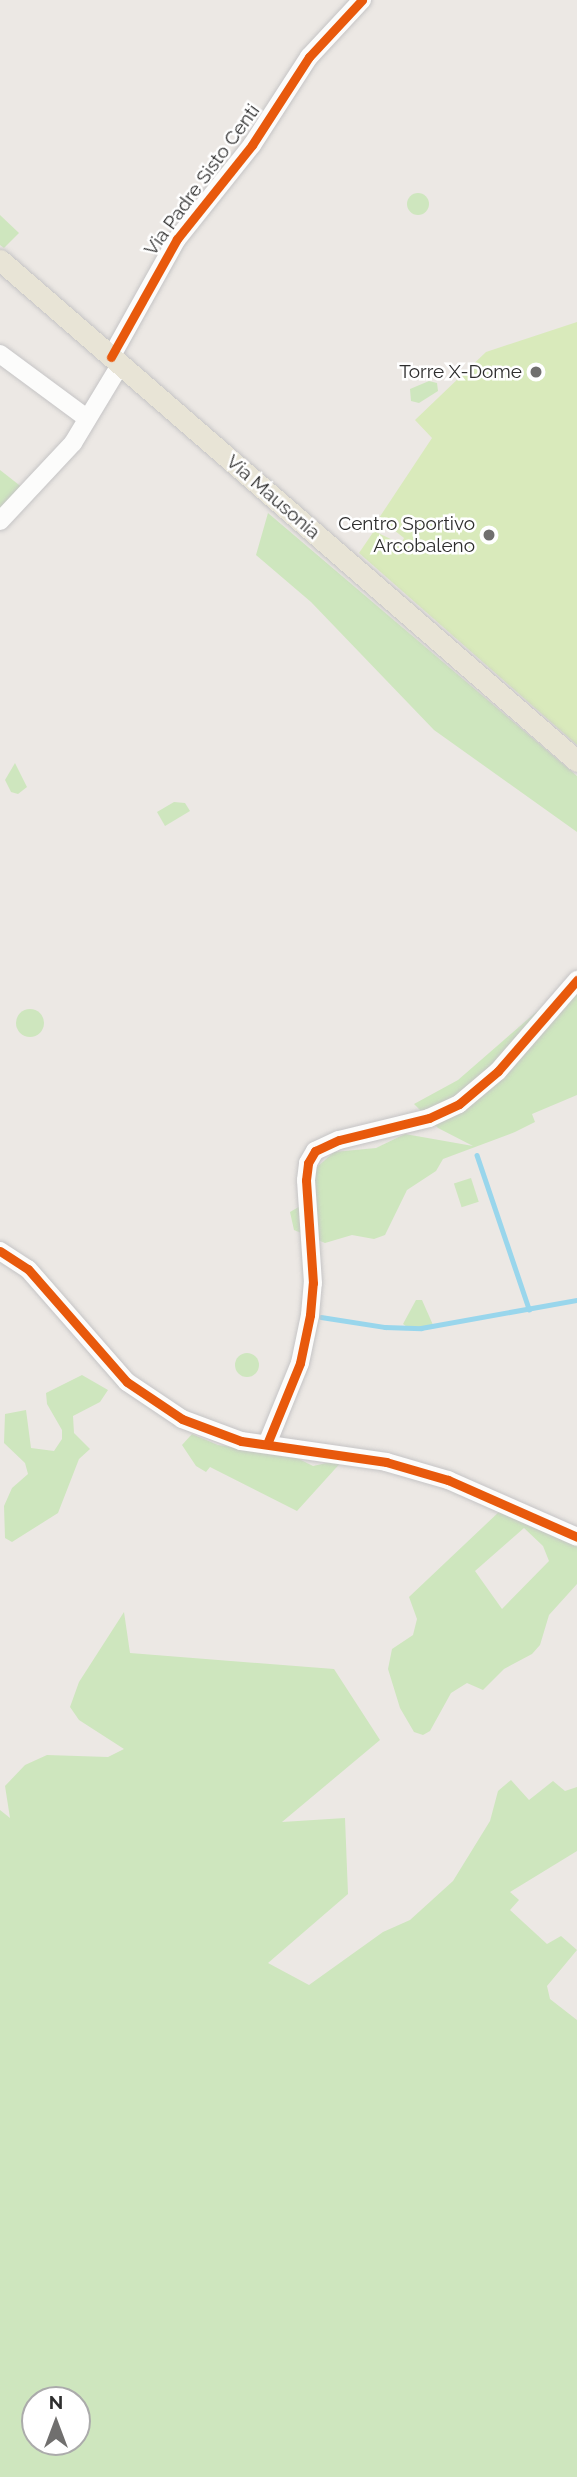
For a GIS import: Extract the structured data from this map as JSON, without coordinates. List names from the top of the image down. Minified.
{"streets":{"main road":["Via Mausonia"],"street":["Via Padre Sisto Centi"]},"crossings":[["Via Padre Sisto Centi","Via Mausonia"]],"places":["Torre X-Dome","Centro Sportivo Arcobaleno"],"north":"top"}
